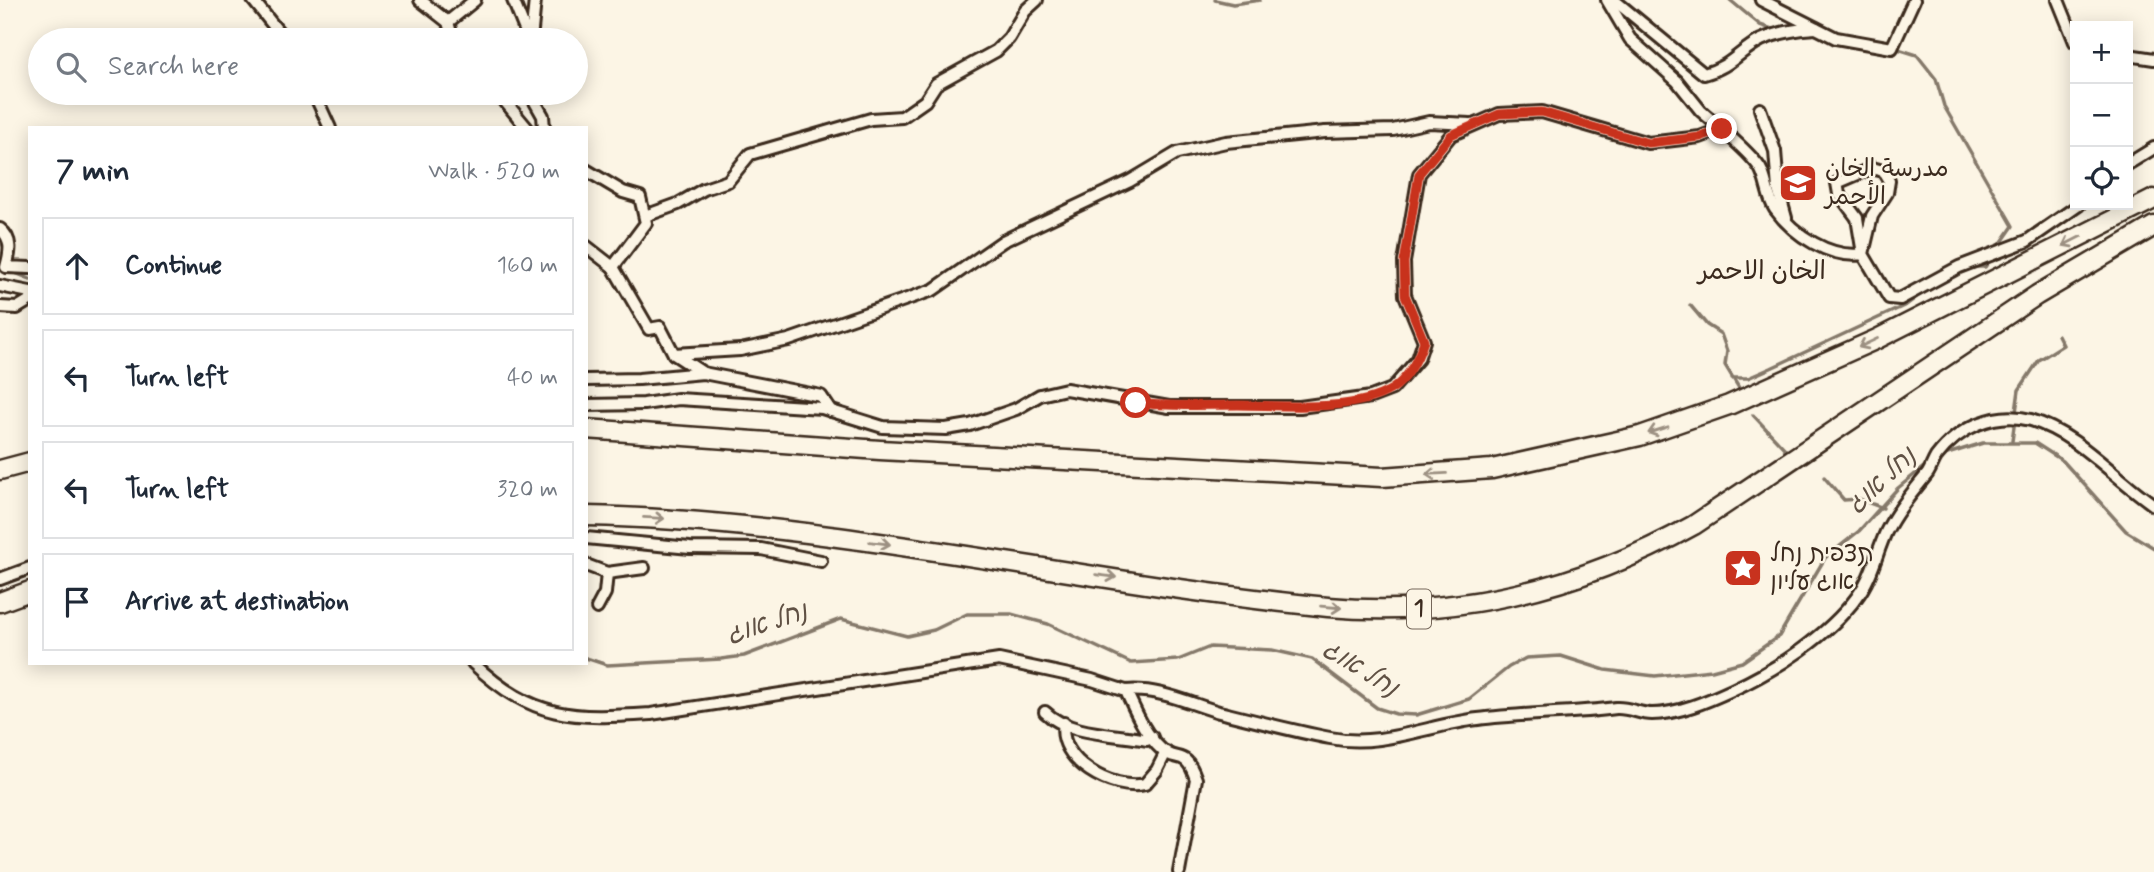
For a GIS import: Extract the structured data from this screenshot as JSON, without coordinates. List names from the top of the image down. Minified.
{"streets":{"highway":["1"]},"districts":["الخان الاحمر"],"water":["נחל אוג"],"places":{"school or university":["مدرسة الخان الأحمر"],"place":["תצפית נחל אוג עליון"]},"page":{"map_buttons":["+","−"],"search":"Search here","heading":["7 min","Walk · 520 m"],"list":[["Continue","160 m"],["Turn left","40 m"],["Turn left","320 m"],"Arrive at destination"]}}
